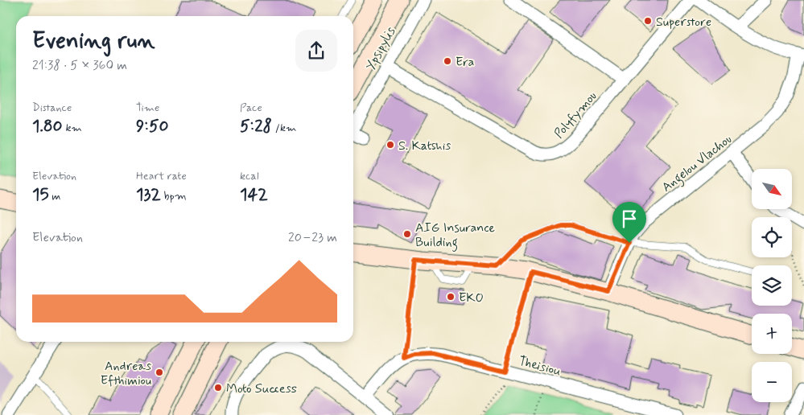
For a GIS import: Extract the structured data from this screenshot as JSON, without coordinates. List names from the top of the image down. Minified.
{"streets":{"street":["Ypsipylis","Polyfymou","Angelou Vlachou","Theisiou"]},"crossings":[["Ypsipylis","Polyfymou"]],"places":["Superstore","Era","S. Katshis","AIG Insurance Building","EKO","Andreas Efthimiou","Moto Success"],"north":"bottom right","page":{"heading":["Evening run","21:38 · 5 × 360 m"],"stats":[["Distance","1.80 km"],["Time","9:50"],["Pace","5:28 /km"],["Elevation","15 m"],["Heart rate","132 bpm"],["kcal","142"]],"map_buttons":["+","−"],"chart":["Elevation","20–23 m"]}}
